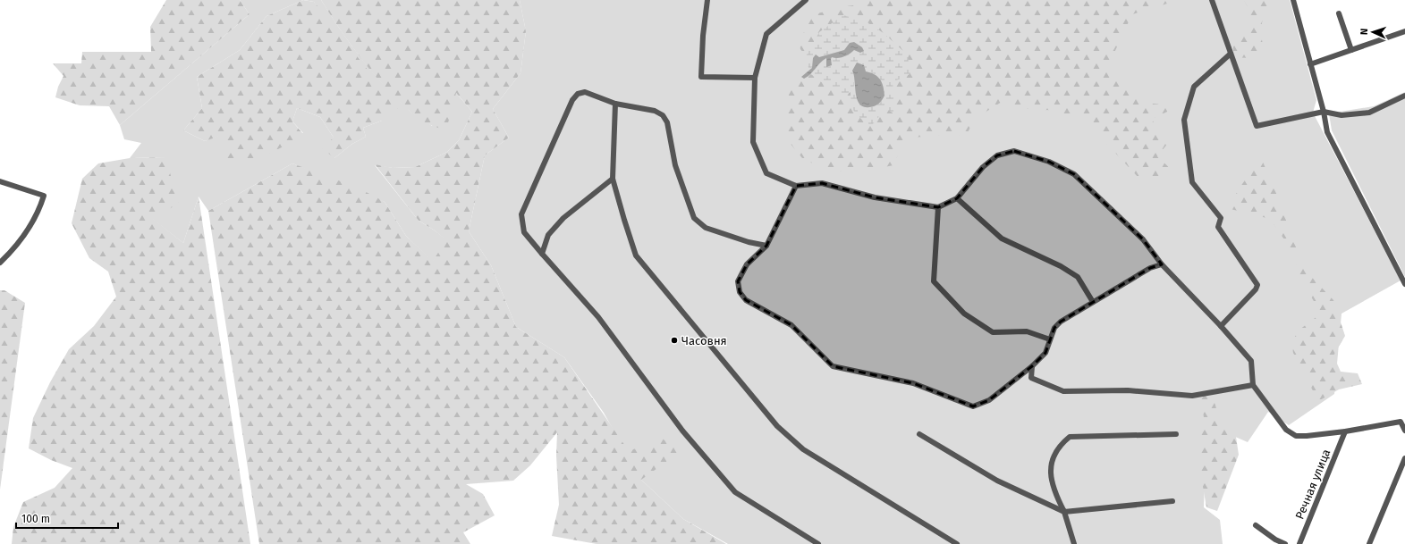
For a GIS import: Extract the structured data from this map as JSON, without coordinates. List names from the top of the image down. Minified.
{"streets":{"street":["Речная улица"]},"places":["Часовня"],"scale_bar":"100 m","north":"left"}
